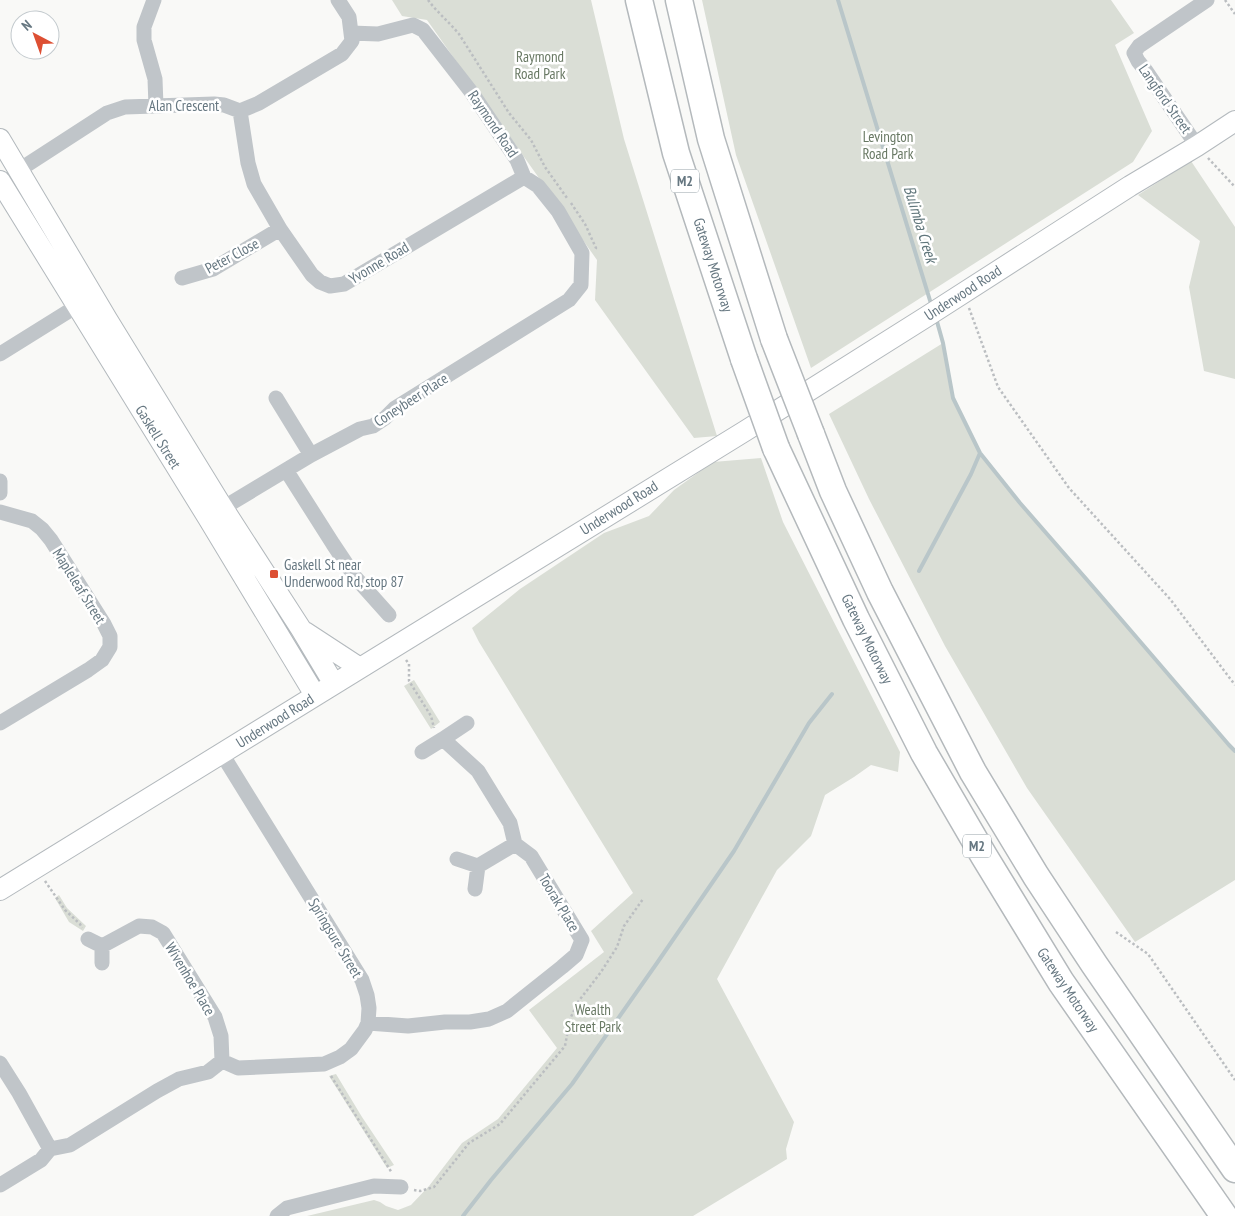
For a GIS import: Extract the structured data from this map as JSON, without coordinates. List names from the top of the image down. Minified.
{"streets":{"highway":["M2","Gateway Motorway"],"main road":["Alan Crescent","Underwood Road","Gaskell Street"],"street":["Langford Street","Raymond Road","Peter Close","Yvonne Road","Coneybeer Place","Mapleleaf Street","Toorak Place","Springsure Street","Wivenhoe Place"]},"crossings":[["Langford Street","Underwood Road"],["Alan Crescent","Raymond Road"],["Alan Crescent","Yvonne Road"],["Alan Crescent","Gaskell Street"],["Raymond Road","Yvonne Road"],["Raymond Road","Coneybeer Place"],["Peter Close","Yvonne Road"],["Underwood Road","Gaskell Street"],["Underwood Road","Springsure Street"],["Coneybeer Place","Gaskell Street"],["Toorak Place","Springsure Street"]],"water":["Bulimba Creek"],"parks":["Raymond Road Park","Levington Road Park","Wealth Street Park"],"places":{"transit":["Gaskell St near Underwood Rd, stop 87"]},"north":"top left"}
